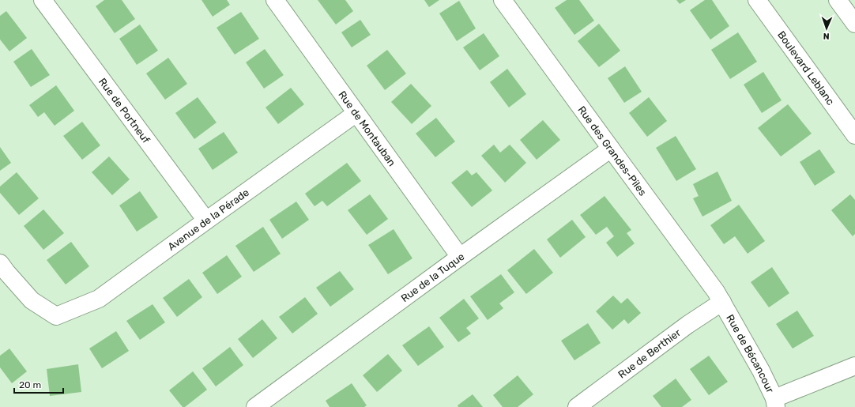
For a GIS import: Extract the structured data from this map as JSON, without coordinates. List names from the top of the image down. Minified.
{"streets":{"main road":["Boulevard Leblanc","Rue de Portneuf","Rue de Montauban","Rue des Grandes-Piles","Avenue de la Pérade","Rue de la Tuque","Rue de Berthier","Rue de Bécancour"]},"crossings":[["Rue de Portneuf","Avenue de la Pérade"],["Rue de Montauban","Avenue de la Pérade"],["Rue de Montauban","Rue de la Tuque"],["Rue des Grandes-Piles","Rue de la Tuque"],["Rue des Grandes-Piles","Rue de Berthier"],["Rue des Grandes-Piles","Rue de Bécancour"],["Rue de Berthier","Rue de Bécancour"]],"scale_bar":"20 m","north":"bottom"}
